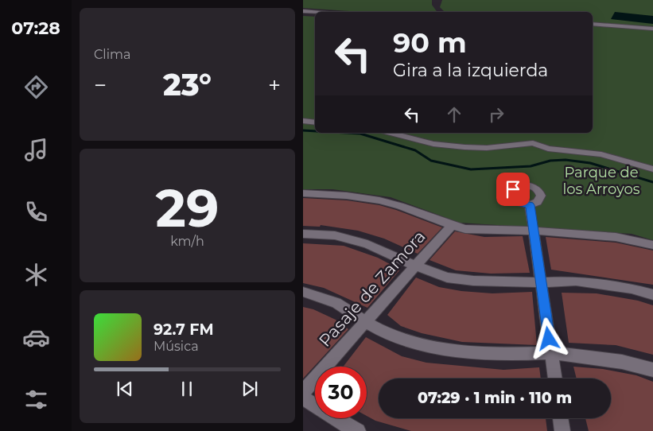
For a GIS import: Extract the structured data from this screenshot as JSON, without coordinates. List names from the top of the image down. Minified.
{"streets":{"street":["Pasaje de Zamora"]},"parks":["Parque de los Arroyos"],"page":{"tabs":"07:28","tile":["Clima",["29","km/h"]],"turn":["90 m","Gira a la izquierda"],"heat":["−","23°","+"],"song":["92.7 FM","Música"],"limit":"30","trip":"07:29 · 1 min · 110 m"}}
